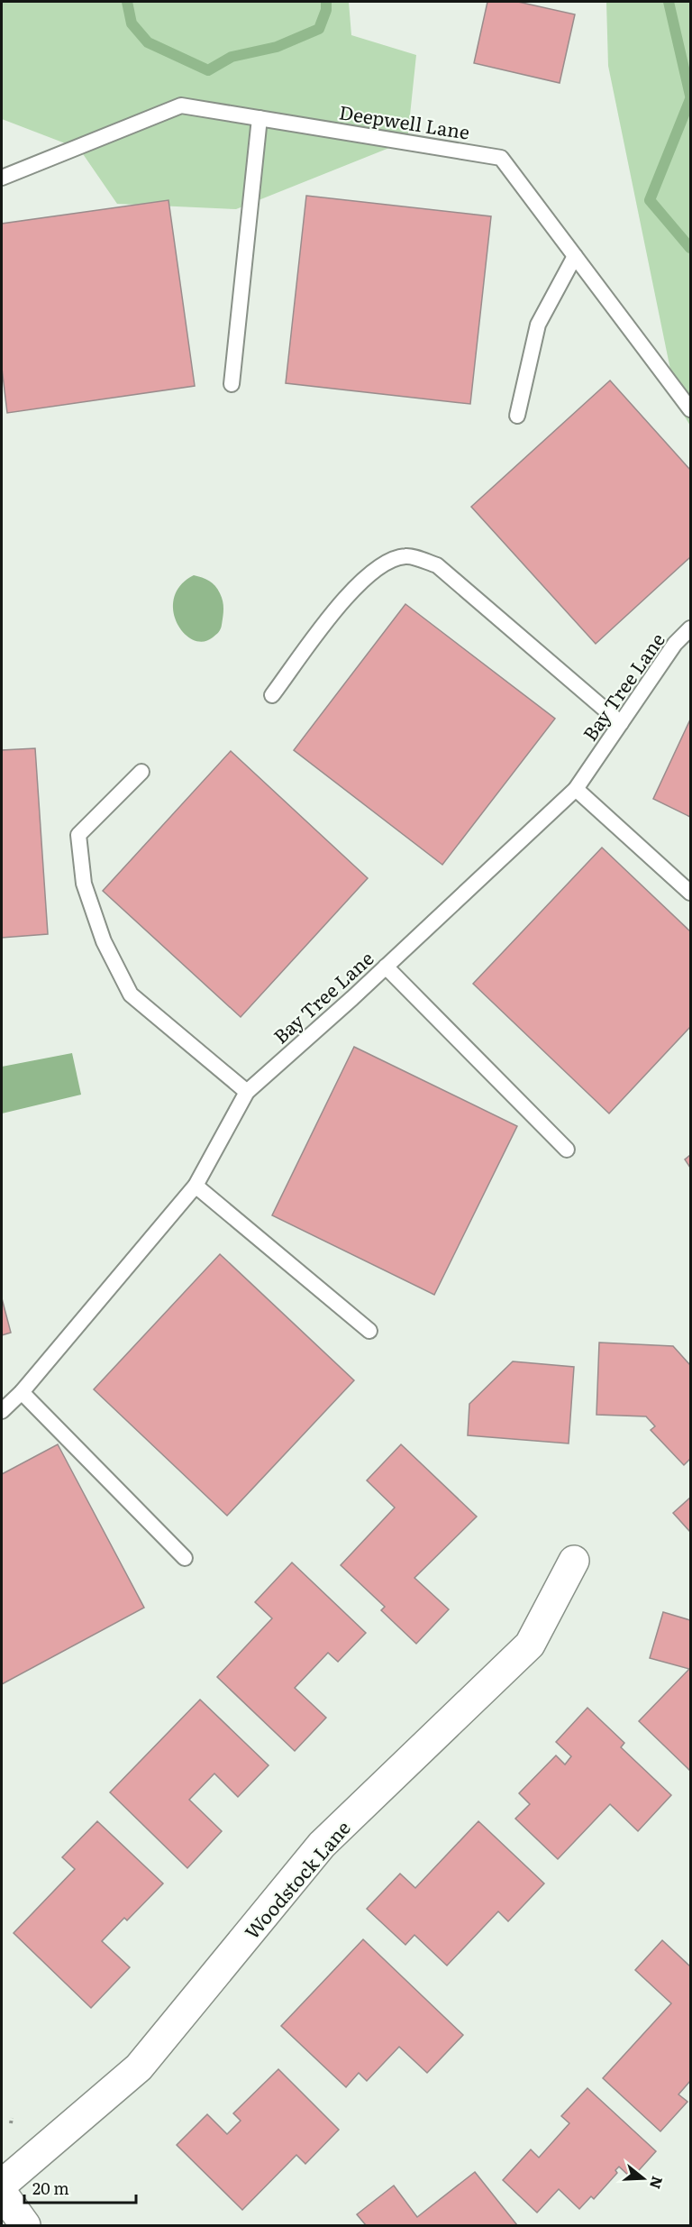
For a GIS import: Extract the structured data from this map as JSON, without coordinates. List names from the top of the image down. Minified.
{"streets":{"street":["Woodstock Lane"],"lane":["Deepwell Lane","Bay Tree Lane"]},"scale_bar":"20 m","north":"right"}
